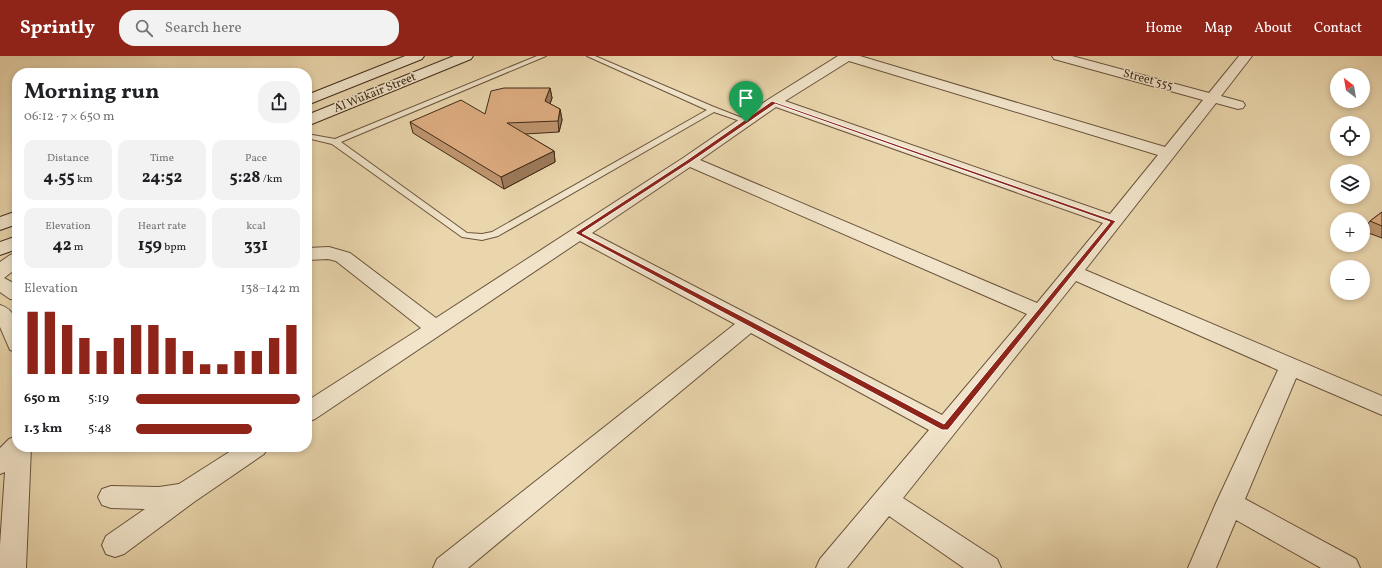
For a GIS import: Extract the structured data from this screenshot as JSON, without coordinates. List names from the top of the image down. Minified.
{"streets":{"main road":["Al Wukair Street"],"street":["Street 555"]},"north":"top left","page":{"header":"Sprintly","search":"Search here","nav":["Home","Map","About","Contact"],"map_buttons":["+","−"],"heading":["Morning run","06:12 · 7 × 650 m"],"stats":[["Distance","4.55 km"],["Time","24:52"],["Pace","5:28 /km"],["Elevation","42 m"],["Heart rate","159 bpm"],["kcal","331"]],"chart":["Elevation","138–142 m"],"list":[{"name":"650 m","note":"5:19"},{"name":"1.3 km","note":"5:48"}]}}
